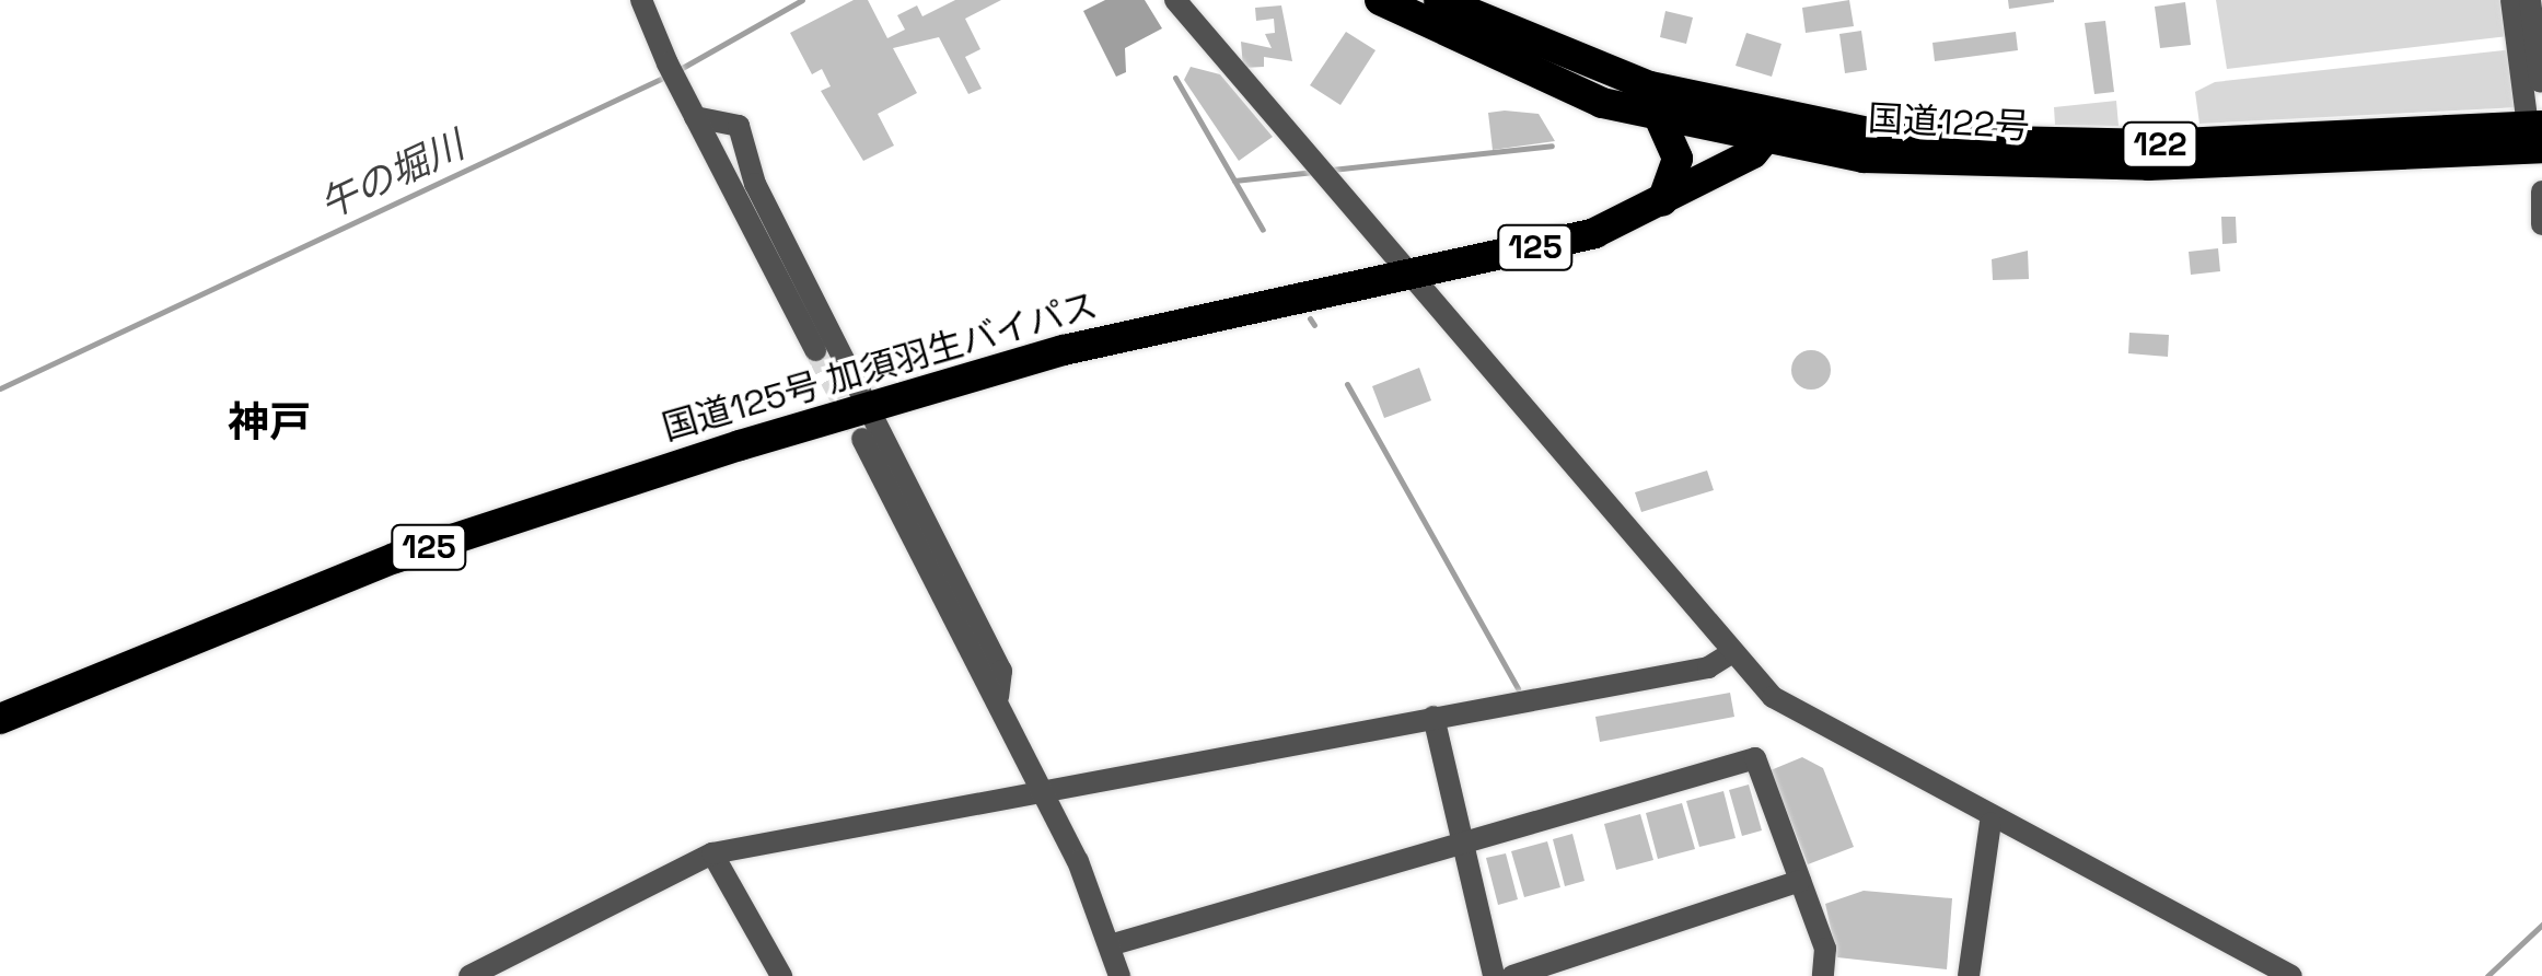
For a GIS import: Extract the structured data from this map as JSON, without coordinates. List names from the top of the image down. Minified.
{"streets":{"highway":["国道122号","122","125","国道125号 加須羽生バイパス"]},"crossings":[["国道122号","国道125号 加須羽生バイパス"]],"districts":["神戸"],"water":["午の堀川"]}
